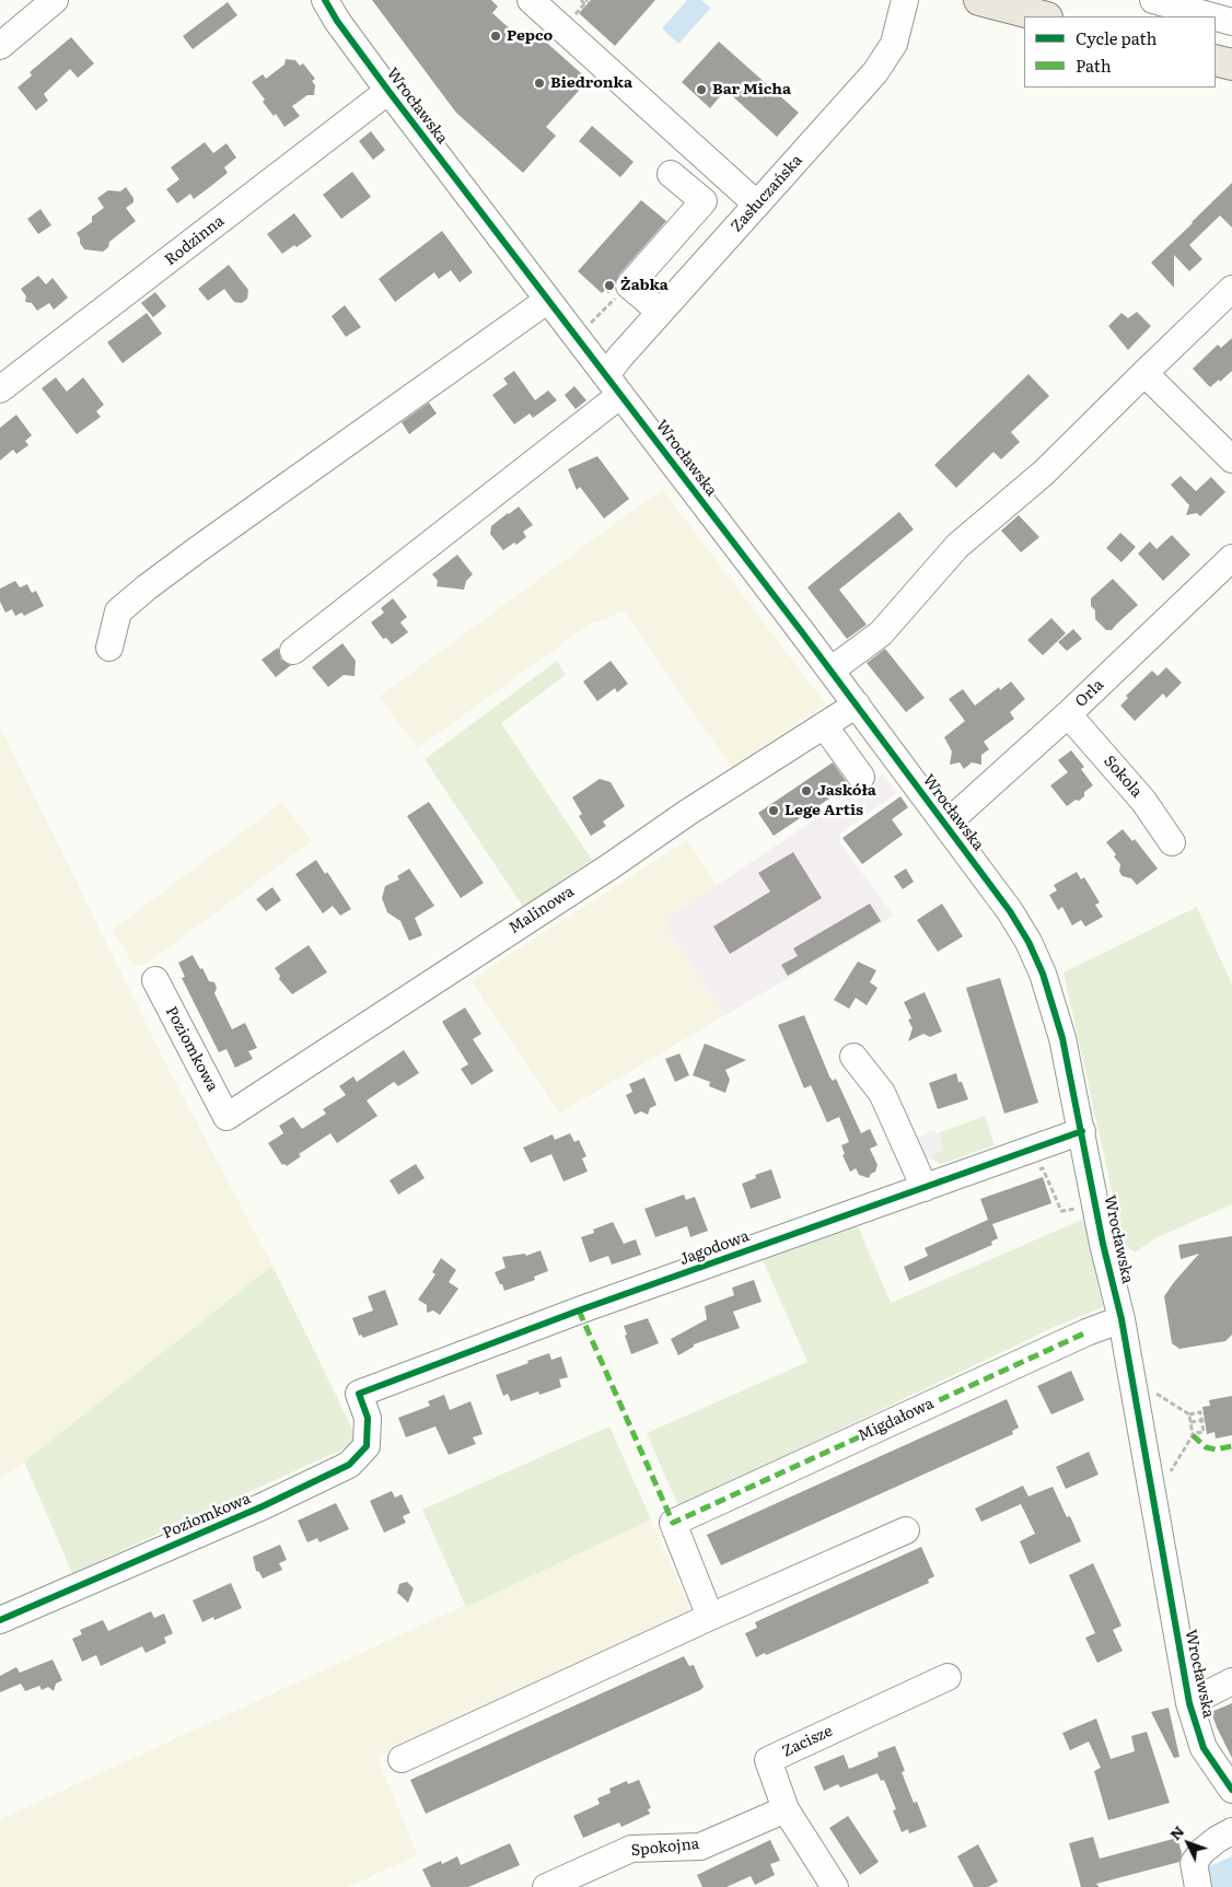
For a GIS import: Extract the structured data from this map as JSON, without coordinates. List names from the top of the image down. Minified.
{"streets":{"street":["Wrocławska","Zasłuczańska","Rodzinna","Orla","Sokola","Malinowa","Poziomkowa","Jagodowa","Migdałowa","Zacisze","Spokojna"]},"crossings":[["Wrocławska","Zasłuczańska"],["Wrocławska","Rodzinna"],["Wrocławska","Orla"],["Wrocławska","Malinowa"],["Wrocławska","Jagodowa"],["Wrocławska","Migdałowa"],["Orla","Sokola"],["Malinowa","Poziomkowa"],["Poziomkowa","Jagodowa"],["Zacisze","Spokojna"]],"places":["Pepco","Biedronka","Bar Micha","Żabka","Jaskóła","Lege Artis"],"legend":["Cycle path","Path"],"north":"top left"}
